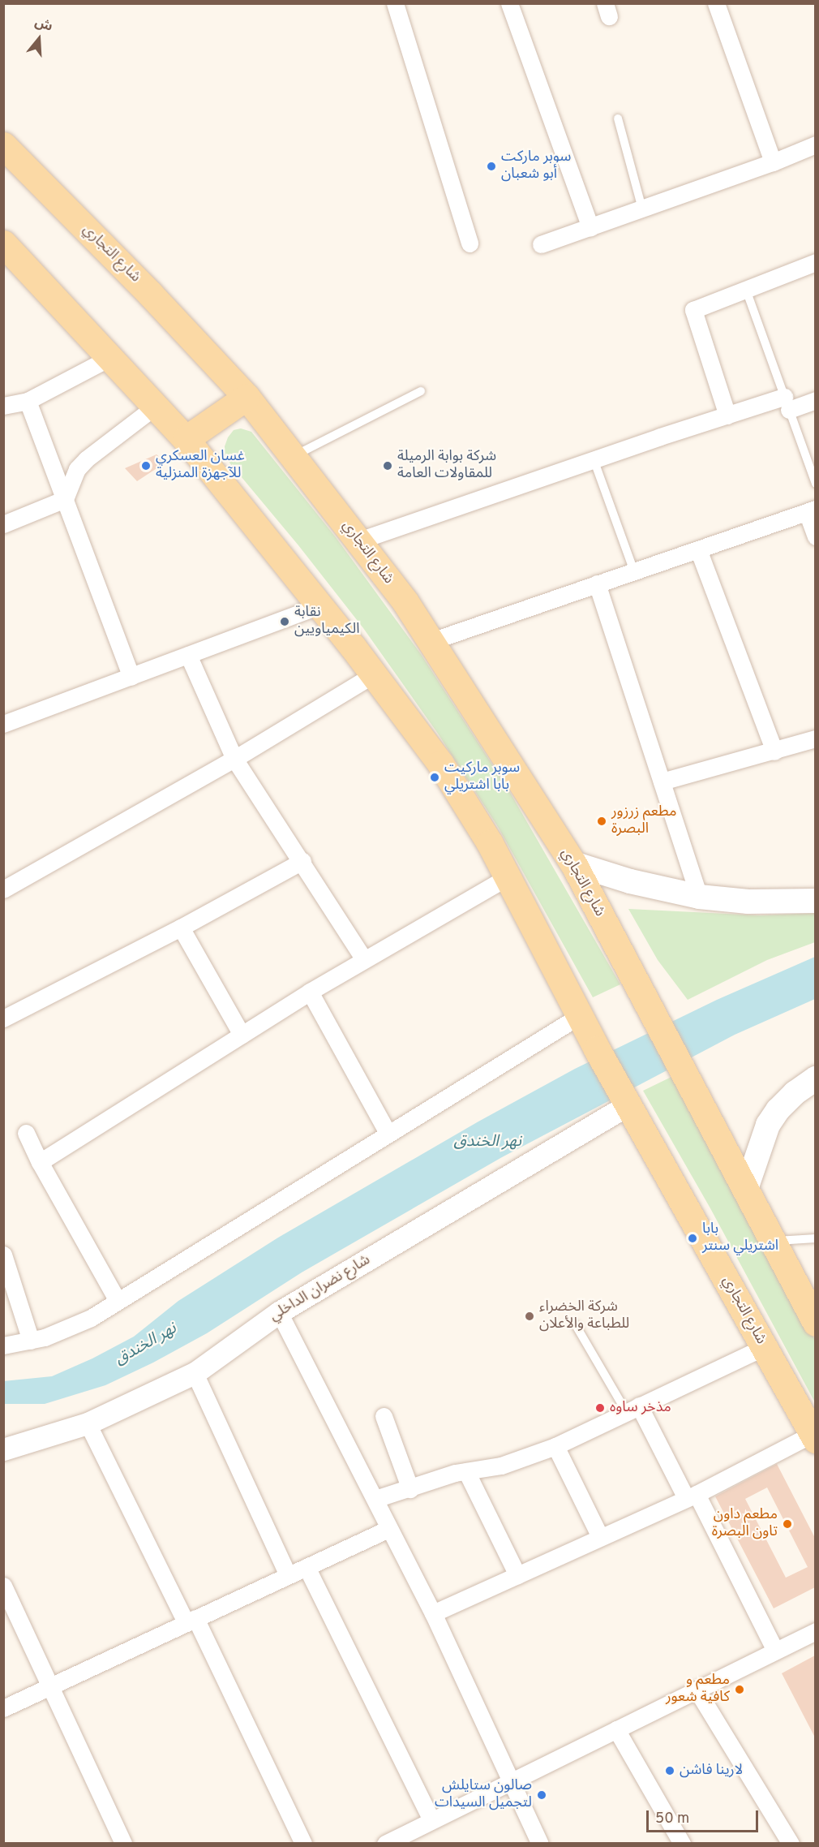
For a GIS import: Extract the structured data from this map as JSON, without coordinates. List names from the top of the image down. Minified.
{"streets":{"main road":["شارع التجاري"],"street":["شارع نضران الداخلي"]},"crossings":[["شارع التجاري","شارع نضران الداخلي"]],"water":["نهر الخندق"],"places":["سوبر ماركت أبو شعبان","غسان العسكري للآجهزة المنزلية","شركة بوابة الرميلة للمقاولات العامة","نقابة الكيمياويين","سوبر ماركيت بابا اشتريلي","مطعم زرزور البصرة","بابا اشتريلي سنتر","شركة الخضراء للطباعة والأعلان","مذخر ساوه","مطعم داون تاون البصرة","مطعم و كافية شعور","لارينا فاشن","صالون ستايلش لتجميل السيدات"],"scale_bar":"50 m","north":"top"}
